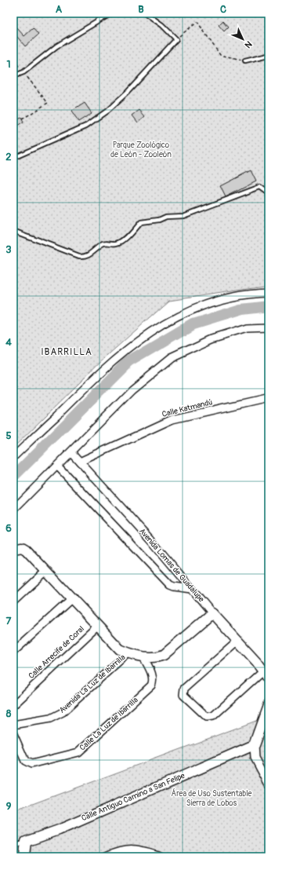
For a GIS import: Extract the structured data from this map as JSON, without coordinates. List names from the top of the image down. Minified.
{"streets":{"street":["Calle Katmandú","Avenida Lomas de Guadalupe","Calle Arrecife de Coral","Avenida La Luz de Ibarrilla","Calle La Luz de Ibarrilla","Calle Antiguo Camino a San Felipe"]},"crossings":[["Calle Katmandú","Avenida Lomas de Guadalupe"],["Avenida Lomas de Guadalupe","Avenida La Luz de Ibarrilla"],["Avenida La Luz de Ibarrilla","Calle La Luz de Ibarrilla"]],"districts":["IBARRILLA"],"parks":["Parque Zoológico de León - Zooleón","Área de Uso Sustentable Sierra de Lobos"],"north":"bottom right","grid":{"columns":["A","B","C"],"rows":["1","2","3","4","5","6","7","8","9"]}}
